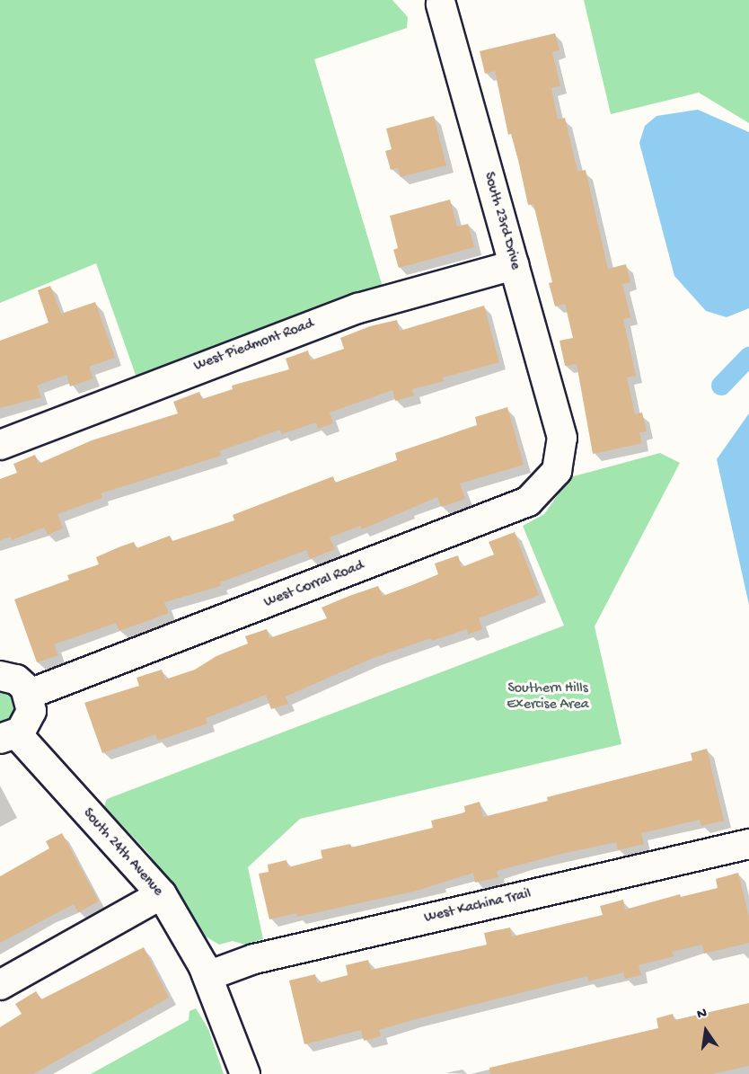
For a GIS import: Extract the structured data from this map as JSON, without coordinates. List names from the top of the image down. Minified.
{"streets":{"street":["South 23rd Drive","West Piedmont Road","West Corral Road","South 24th Avenue","West Kachina Trail"]},"crossings":[["South 23rd Drive","West Piedmont Road"],["South 23rd Drive","West Corral Road"],["West Corral Road","South 24th Avenue"],["South 24th Avenue","West Kachina Trail"]],"parks":["Southern Hills Exercise Area"],"north":"top"}
